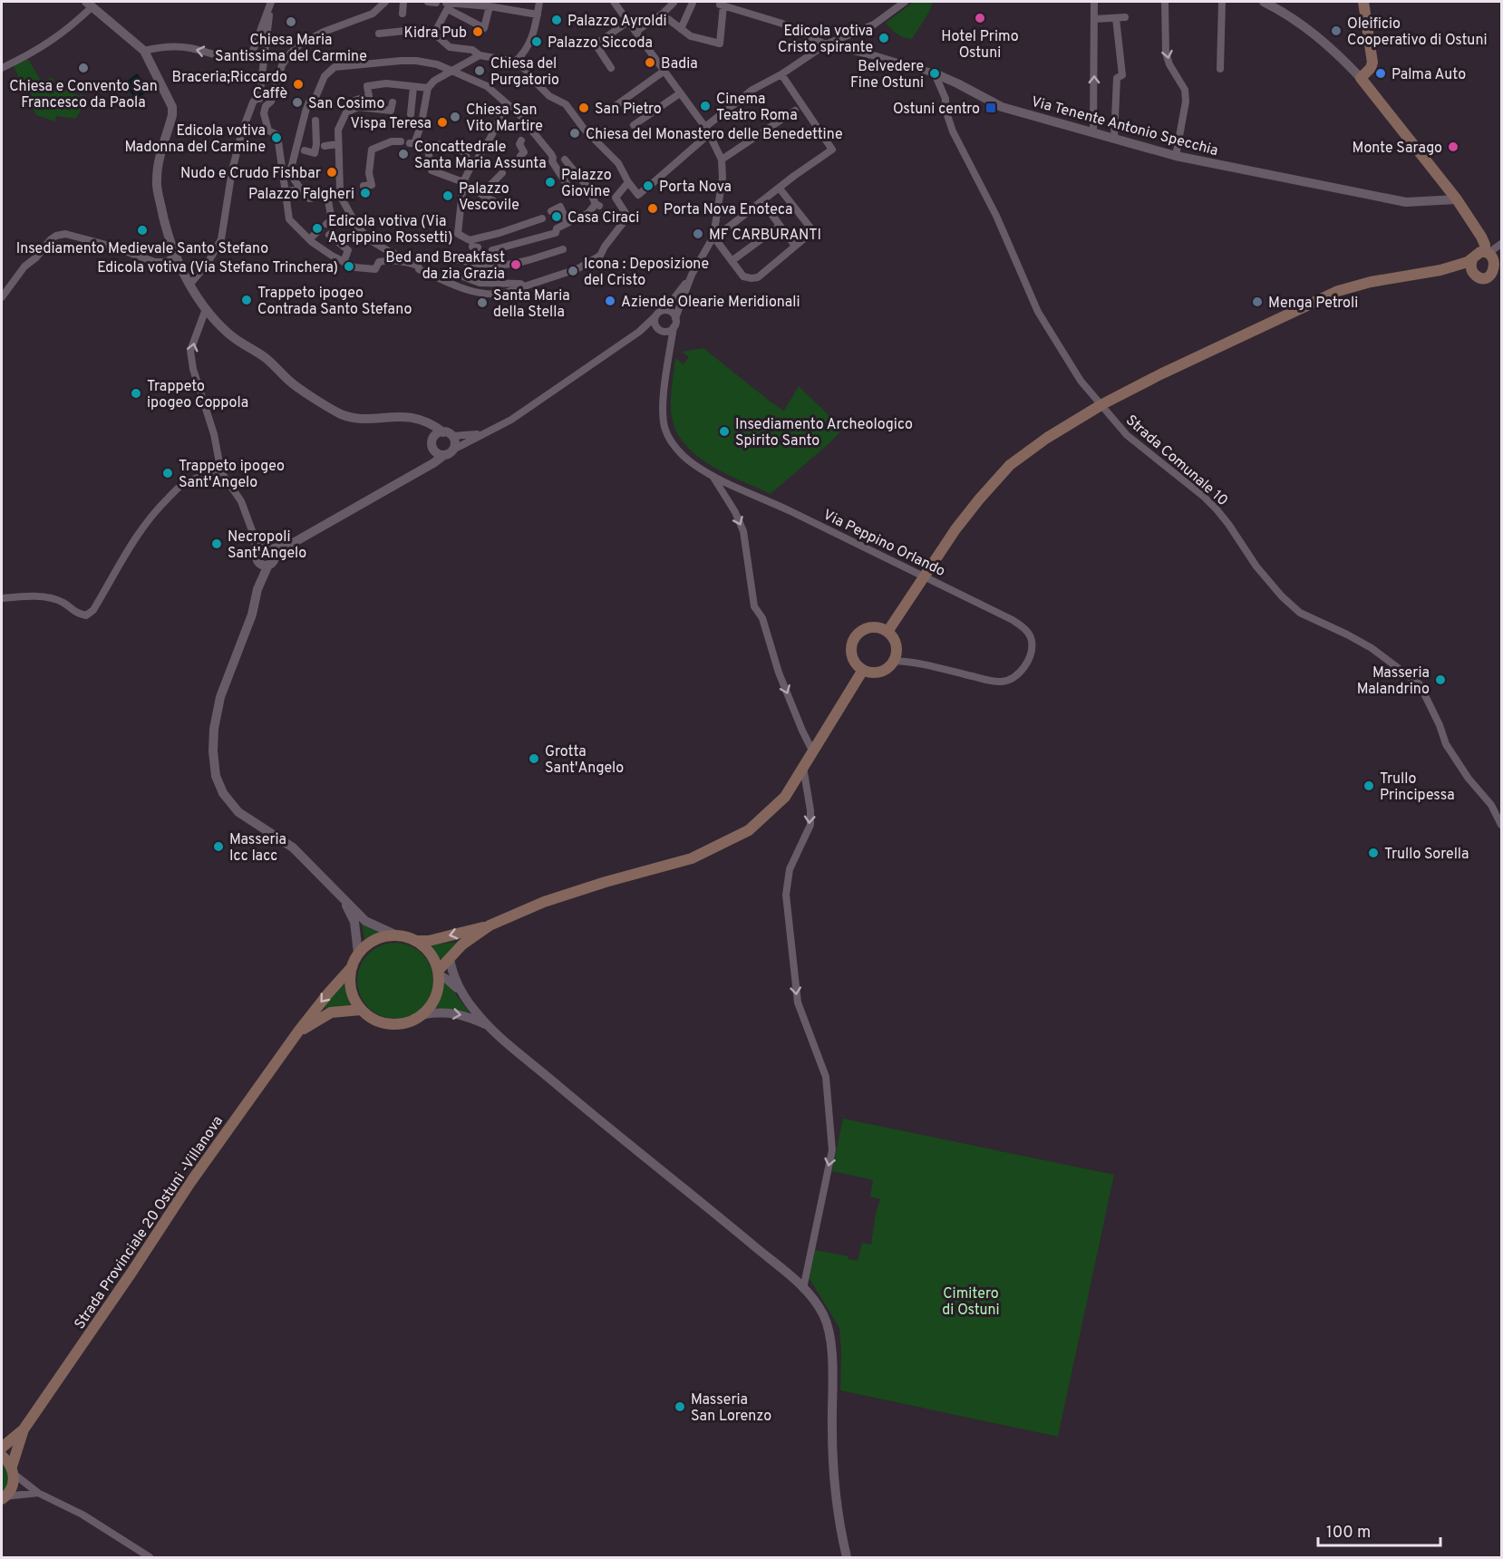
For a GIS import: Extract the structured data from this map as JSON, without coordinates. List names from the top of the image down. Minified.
{"streets":{"main road":["Strada Provinciale 20 Ostuni -Villanova"],"street":["Via Tenente Antonio Specchia","Strada Comunale 10","Via Peppino Orlando"]},"crossings":[["Via Tenente Antonio Specchia","Strada Comunale 10"]],"parks":["Cimitero di Ostuni"],"places":{"other":["Hotel Primo Ostuni","Palazzo Ayroldi","Chiesa Maria Santissima del Carmine","Oleificio Cooperativo di Ostuni","Kidra Pub","Edicola votiva Cristo spirante","Palazzo Siccoda","Badia","Chiesa e Convento San Francesco da Paola","Chiesa del Purgatorio","Belvedere Fine Ostuni","Palma Auto","Braceria;Riccardo Caffè","San Cosimo","Cinema Teatro Roma","San Pietro","Chiesa San Vito Martire","Vispa Teresa","Chiesa del Monastero delle Benedettine","Edicola votiva Madonna del Carmine","Monte Sarago","Concattedrale Santa Maria Assunta","Nudo e Crudo Fishbar","Palazzo Giovine","Porta Nova","Palazzo Falgheri","Palazzo Vescovile","Porta Nova Enoteca","Casa Ciraci","Edicola votiva (Via Agrippino Rossetti)","Insediamento Medievale Santo Stefano","MF CARBURANTI","Bed and Breakfast da zia Grazia","Edicola votiva (Via Stefano Trinchera)","Icona : Deposizione del Cristo","Trappeto ipogeo Contrada Santo Stefano","Aziende Olearie Meridionali","Menga Petroli","Santa Maria della Stella","Trappeto ipogeo Coppola","Insediamento Archeologico Spirito Santo","Trappeto ipogeo Sant'Angelo","Necropoli Sant'Angelo","Masseria Malandrino","Grotta Sant'Angelo","Trullo Principessa","Masseria Icc Iacc","Trullo Sorella","Masseria San Lorenzo"],"transit":["Ostuni centro"]},"scale_bar":"100 m"}
